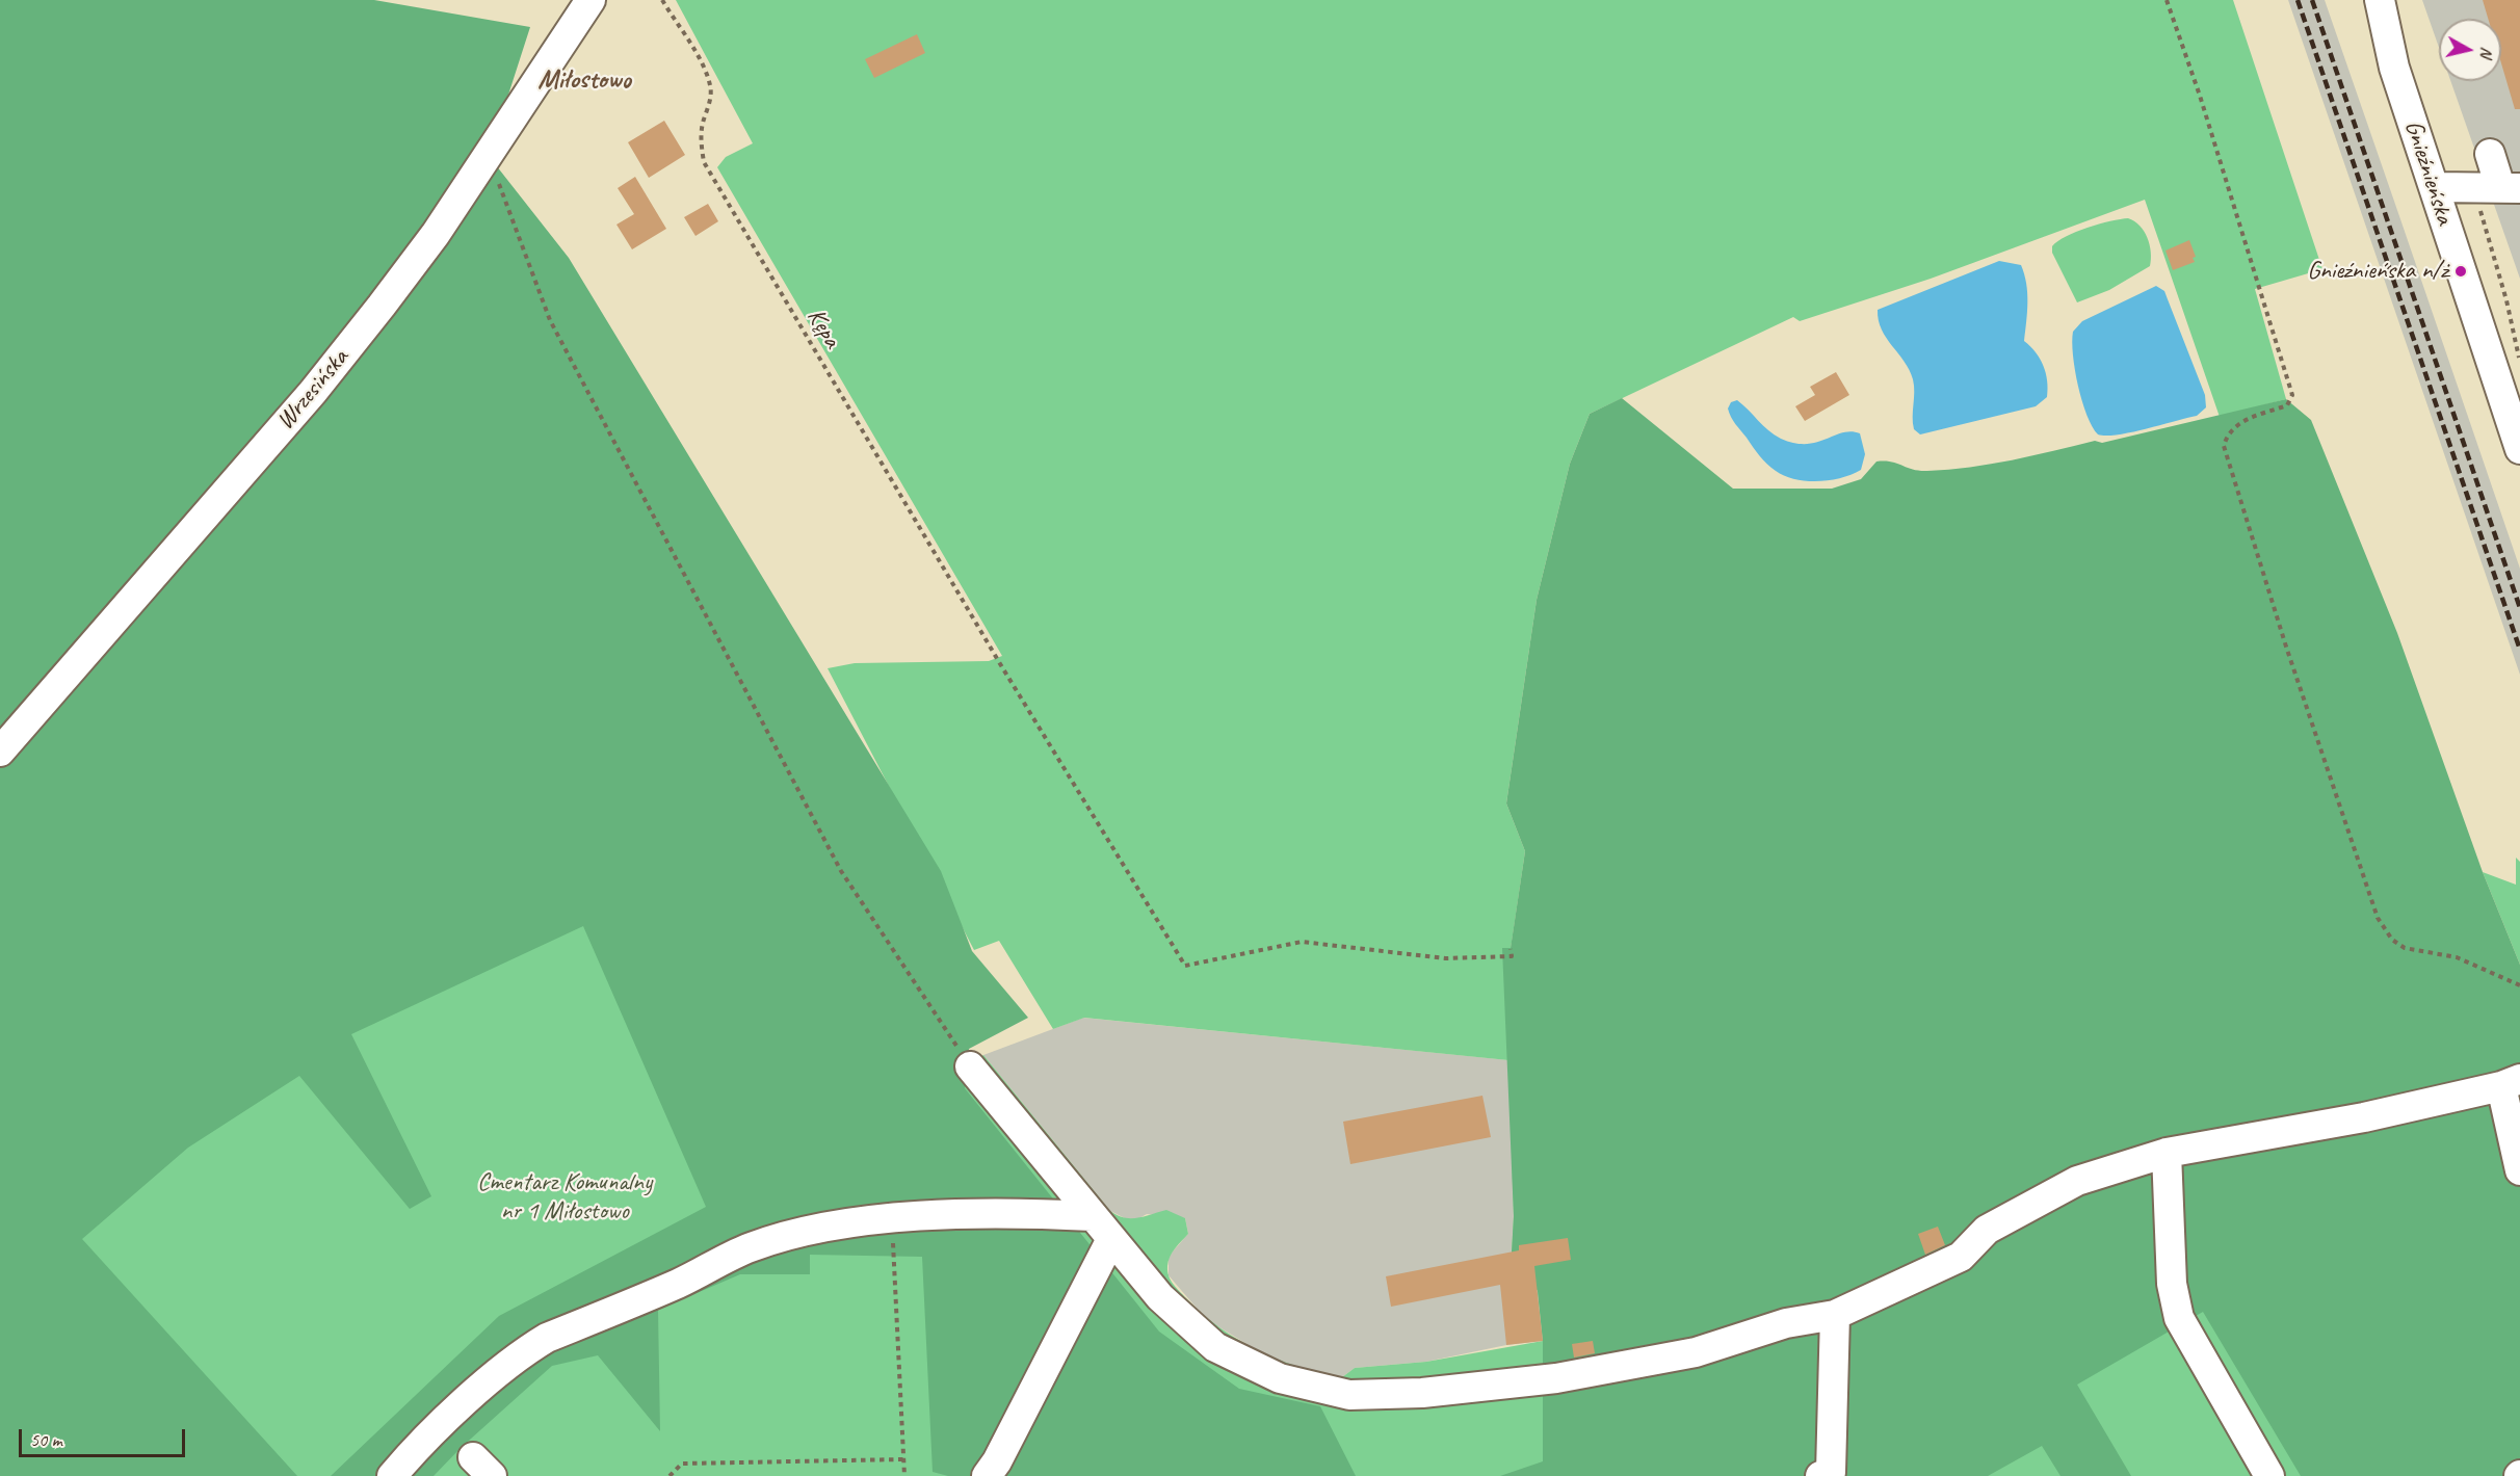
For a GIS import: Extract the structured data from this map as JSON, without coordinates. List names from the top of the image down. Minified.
{"streets":{"street":["Gnieźnieńska","Wrzesińska"],"path":["Kępa"]},"districts":["Miłostowo"],"parks":["Cmentarz Komunalny nr 1 Miłostowo"],"places":["Gnieźnieńska n/ż"],"scale_bar":"50 m","north":"right"}
